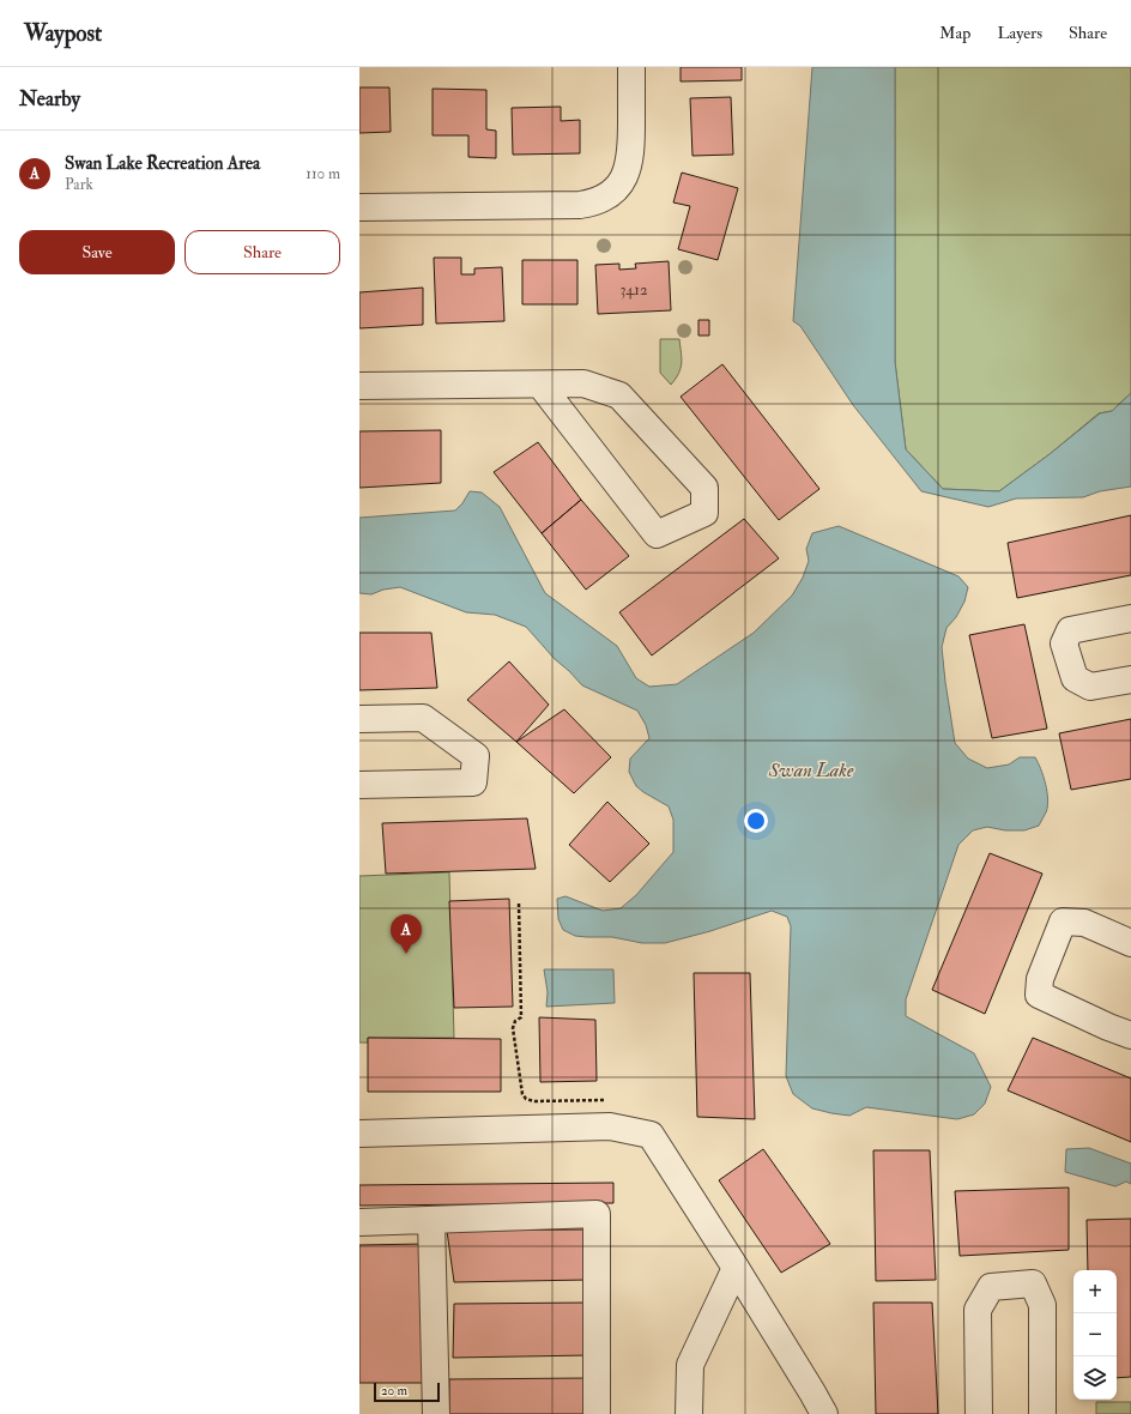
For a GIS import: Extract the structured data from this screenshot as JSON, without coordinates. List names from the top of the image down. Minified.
{"water":["Swan Lake"],"house_numbers":["3412"],"scale_bar":"20 m","page":{"header":"Waypost","nav":["Map","Layers","Share"],"heading":"Nearby","list":[{"mark":"A","name":"Swan Lake Recreation Area","note":"Park","value":"110 m"}],"buttons":["Save","Share"],"pins":"A","map_buttons":["+","−"],"scale":"20 m"}}
